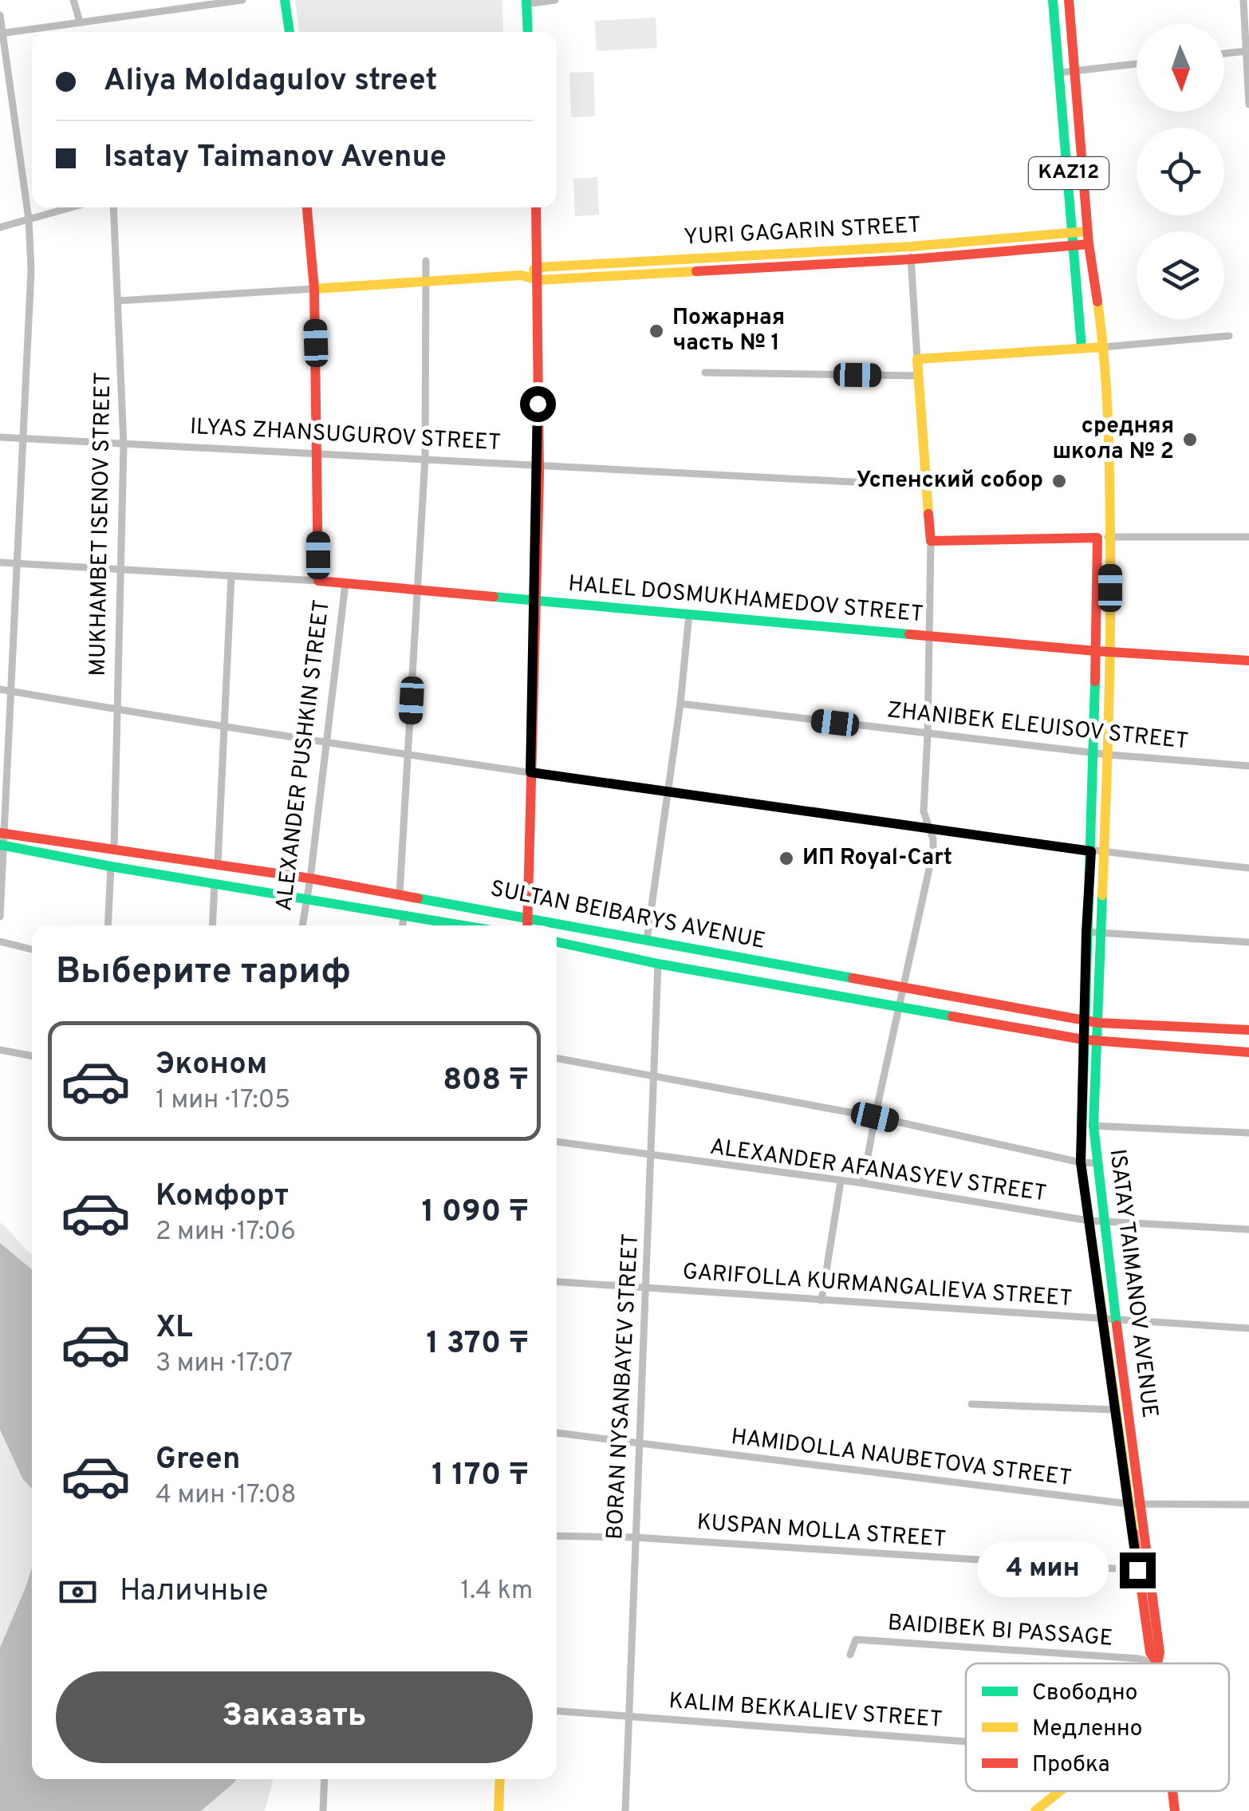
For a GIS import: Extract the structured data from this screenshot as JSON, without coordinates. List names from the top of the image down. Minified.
{"streets":{"main road":["KAZ12","YURI GAGARIN STREET","HALEL DOSMUKHAMEDOV STREET","ALEXANDER PUSHKIN STREET","SULTAN BEIBARYS AVENUE","ISATAY TAIMANOV AVENUE"],"street":["ILYAS ZHANSUGUROV STREET","MUKHAMBET ISENOV STREET","ZHANIBEK ELEUISOV STREET","ALEXANDER AFANASYEV STREET","GARIFOLLA KURMANGALIEVA STREET","BORAN NYSANBAYEV STREET","HAMIDOLLA NAUBETOVA STREET","KUSPAN MOLLA STREET","BAIDIBEK BI PASSAGE","KALIM BEKKALIEV STREET"]},"crossings":[["KAZ12","YURI GAGARIN STREET"],["YURI GAGARIN STREET","MUKHAMBET ISENOV STREET"],["YURI GAGARIN STREET","ALEXANDER PUSHKIN STREET"],["YURI GAGARIN STREET","ISATAY TAIMANOV AVENUE"],["ILYAS ZHANSUGUROV STREET","MUKHAMBET ISENOV STREET"],["ILYAS ZHANSUGUROV STREET","ALEXANDER PUSHKIN STREET"],["MUKHAMBET ISENOV STREET","HALEL DOSMUKHAMEDOV STREET"],["MUKHAMBET ISENOV STREET","SULTAN BEIBARYS AVENUE"],["HALEL DOSMUKHAMEDOV STREET","ALEXANDER PUSHKIN STREET"],["HALEL DOSMUKHAMEDOV STREET","ISATAY TAIMANOV AVENUE"],["ZHANIBEK ELEUISOV STREET","ISATAY TAIMANOV AVENUE"],["ALEXANDER PUSHKIN STREET","SULTAN BEIBARYS AVENUE"],["SULTAN BEIBARYS AVENUE","ISATAY TAIMANOV AVENUE"],["SULTAN BEIBARYS AVENUE","BORAN NYSANBAYEV STREET"],["ALEXANDER AFANASYEV STREET","ISATAY TAIMANOV AVENUE"],["ALEXANDER AFANASYEV STREET","BORAN NYSANBAYEV STREET"],["ISATAY TAIMANOV AVENUE","GARIFOLLA KURMANGALIEVA STREET"],["ISATAY TAIMANOV AVENUE","HAMIDOLLA NAUBETOVA STREET"],["ISATAY TAIMANOV AVENUE","KUSPAN MOLLA STREET"],["ISATAY TAIMANOV AVENUE","BAIDIBEK BI PASSAGE"],["GARIFOLLA KURMANGALIEVA STREET","BORAN NYSANBAYEV STREET"],["BORAN NYSANBAYEV STREET","HAMIDOLLA NAUBETOVA STREET"],["BORAN NYSANBAYEV STREET","KUSPAN MOLLA STREET"],["BORAN NYSANBAYEV STREET","KALIM BEKKALIEV STREET"]],"places":["Пожарная часть № 1","cредняя школа № 2","Успенский собор","ИП Royal-Cart"],"legend":["Свободно","Медленно","Пробка"],"north":"bottom","page":{"banner":["Aliya Moldagulov street","Isatay Taimanov Avenue"],"heading":"Выберите тариф","list":[{"name":"Эконом","note":"1 мин · 17:05","value":"808 ₸"},{"name":"Комфорт","note":"2 мин · 17:06","value":"1 090 ₸"},{"name":"XL","note":"3 мин · 17:07","value":"1 370 ₸"},{"name":"Green","note":"4 мин · 17:08","value":"1 170 ₸"}],"bubble":"4 мин","pay":["Наличные","1.4 km"],"buttons":"Заказать"}}
